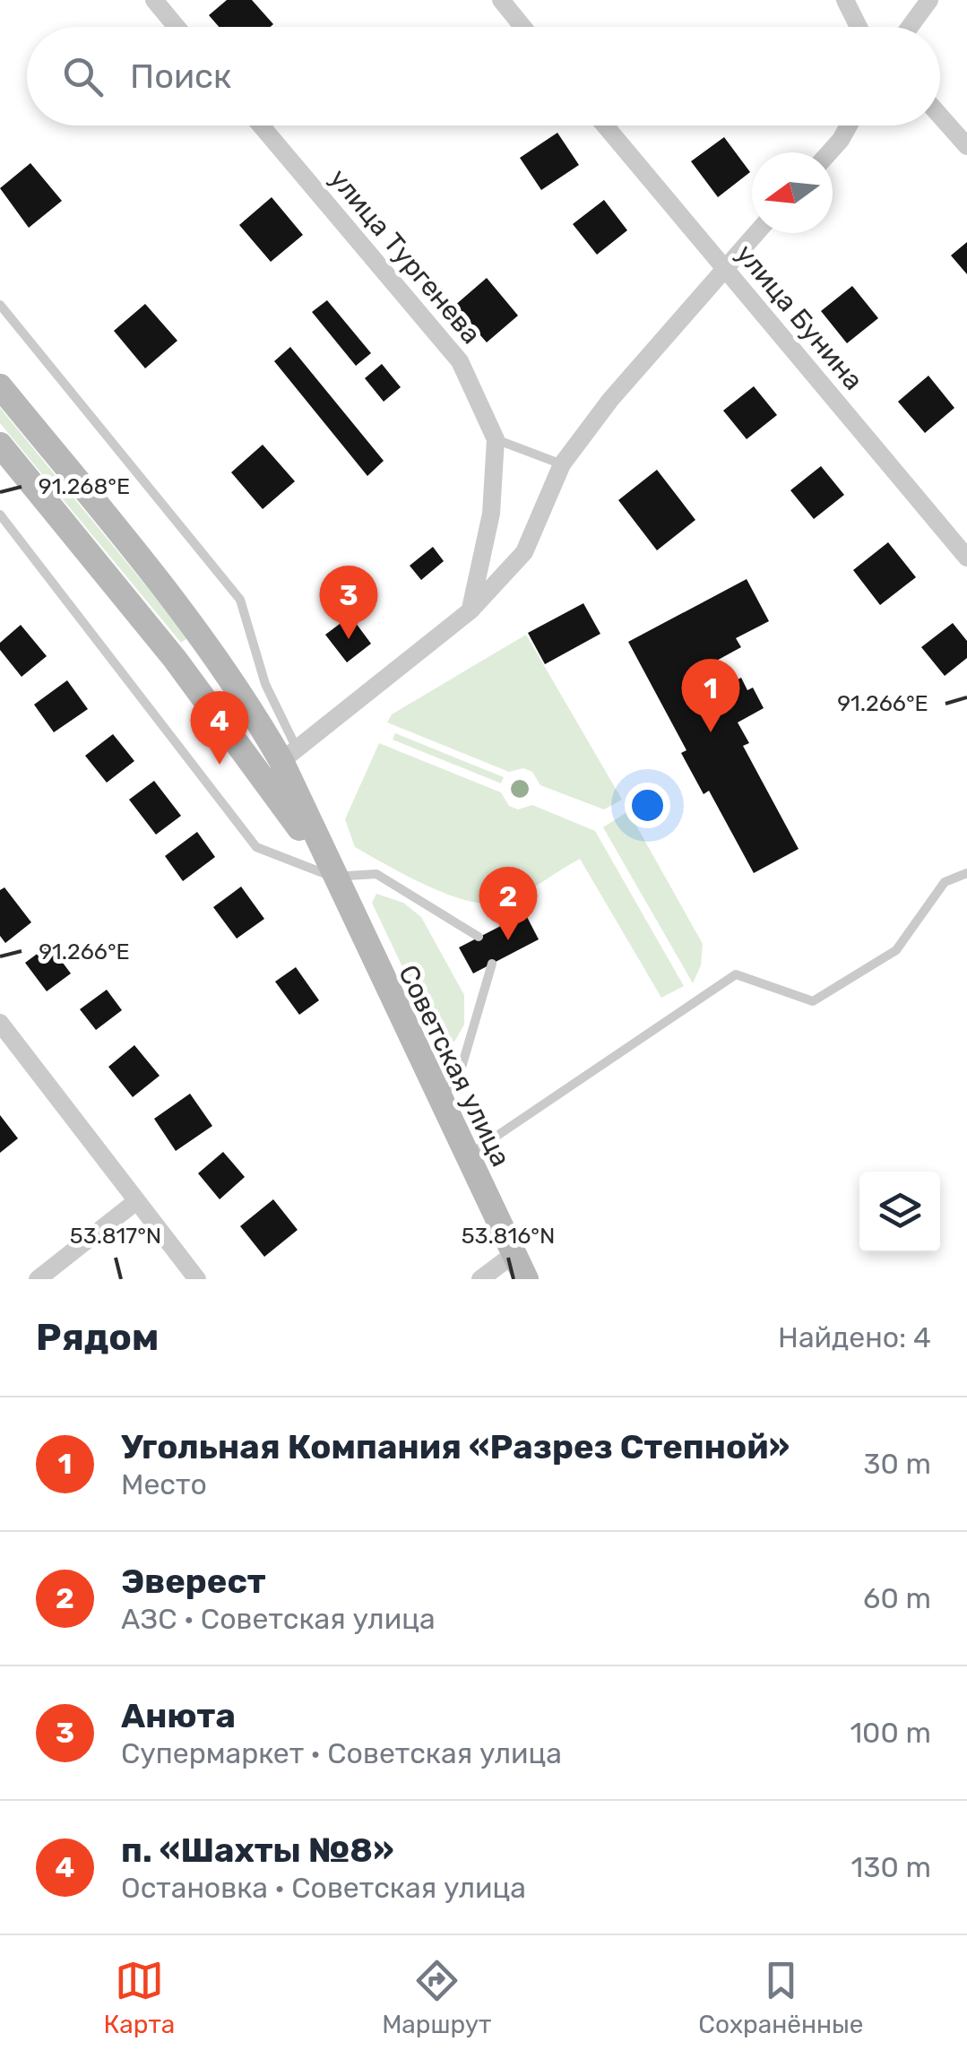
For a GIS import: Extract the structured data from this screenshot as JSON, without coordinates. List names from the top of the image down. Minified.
{"streets":{"main road":["Советская улица"],"street":["улица Тургенева","улица Бунина"]},"north":"left","page":{"search":"Поиск","pins":["3","1","4","2"],"heading":["Рядом","Найдено: 4"],"list":[{"mark":"1","name":"Угольная Компания «Разрез Степной»","note":"Место","value":"30 m"},{"mark":"2","name":"Эверест","note":"АЗС · Советская улица","value":"60 m"},{"mark":"3","name":"Анюта","note":"Супермаркет · Советская улица","value":"100 m"},{"mark":"4","name":"п. «Шахты №8»","note":"Остановка · Советская улица","value":"130 m"}],"nav":["Карта","Маршрут","Сохранённые"]},"coordinates":["91.268°E","91.266°E","53.817°N","53.816°N"]}
